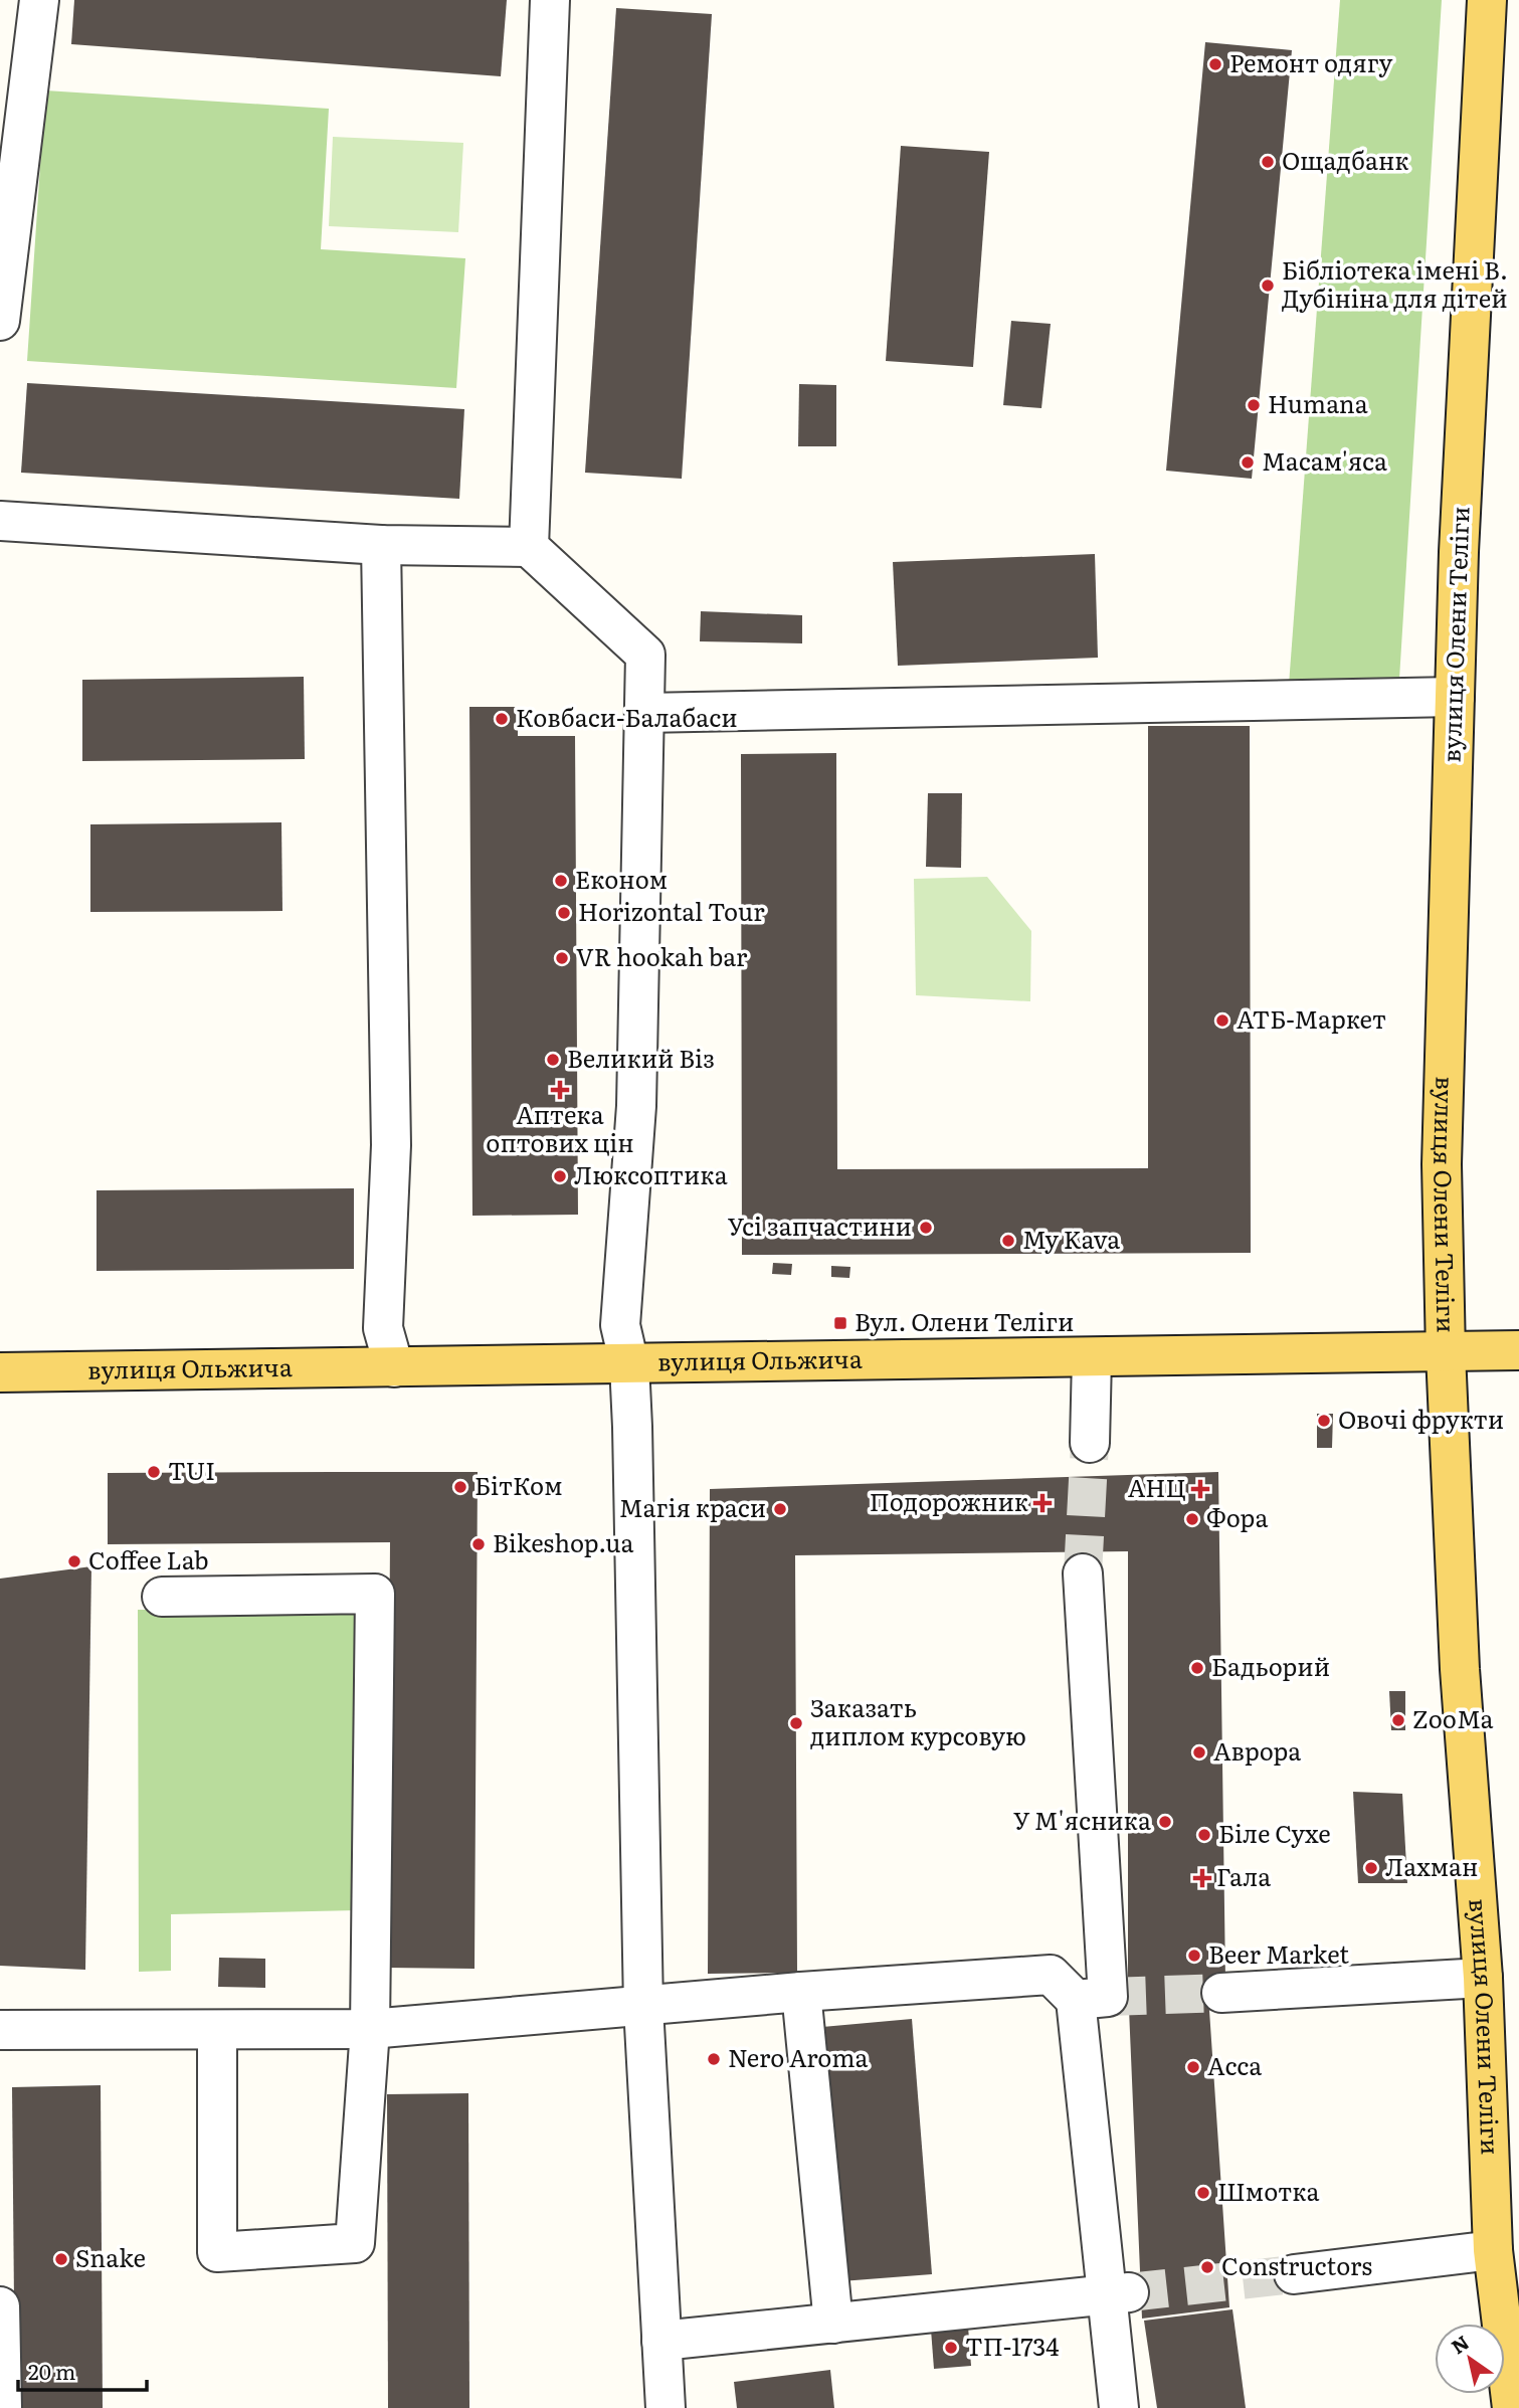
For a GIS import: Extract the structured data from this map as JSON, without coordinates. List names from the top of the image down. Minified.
{"streets":{"main road":["вулиця Олени Теліги","вулиця Ольжича"]},"crossings":[["вулиця Олени Теліги","вулиця Ольжича"]],"places":{"other":["Ремонт одягу","Ощадбанк","Бібліотека імені В. Дубініна для дітей","Humana","Масам'яса","Ковбаси-Балабаси","Економ","Horizontal Tour","VR hookah bar","АТБ-Маркет","Великий Віз","Люксоптика","Усі запчастини","My Kava","Овочі фрукти","TUI","БітКом","Магія краси","Фора","Bikeshop.ua","Coffee Lab","Бадьорий","ZooMa","Заказать диплом курсовую","Аврора","У М'ясника","Біле Сухе","Лахман","Beer Market","Nero Aroma","Асса","Шмотка","Snake","Constructors","ТП-1734"],"health":["Аптека оптових цін","АНЦ","Подорожник","Гала"],"transit":["Вул. Олени Теліги"]},"scale_bar":"20 m","north":"top left"}
